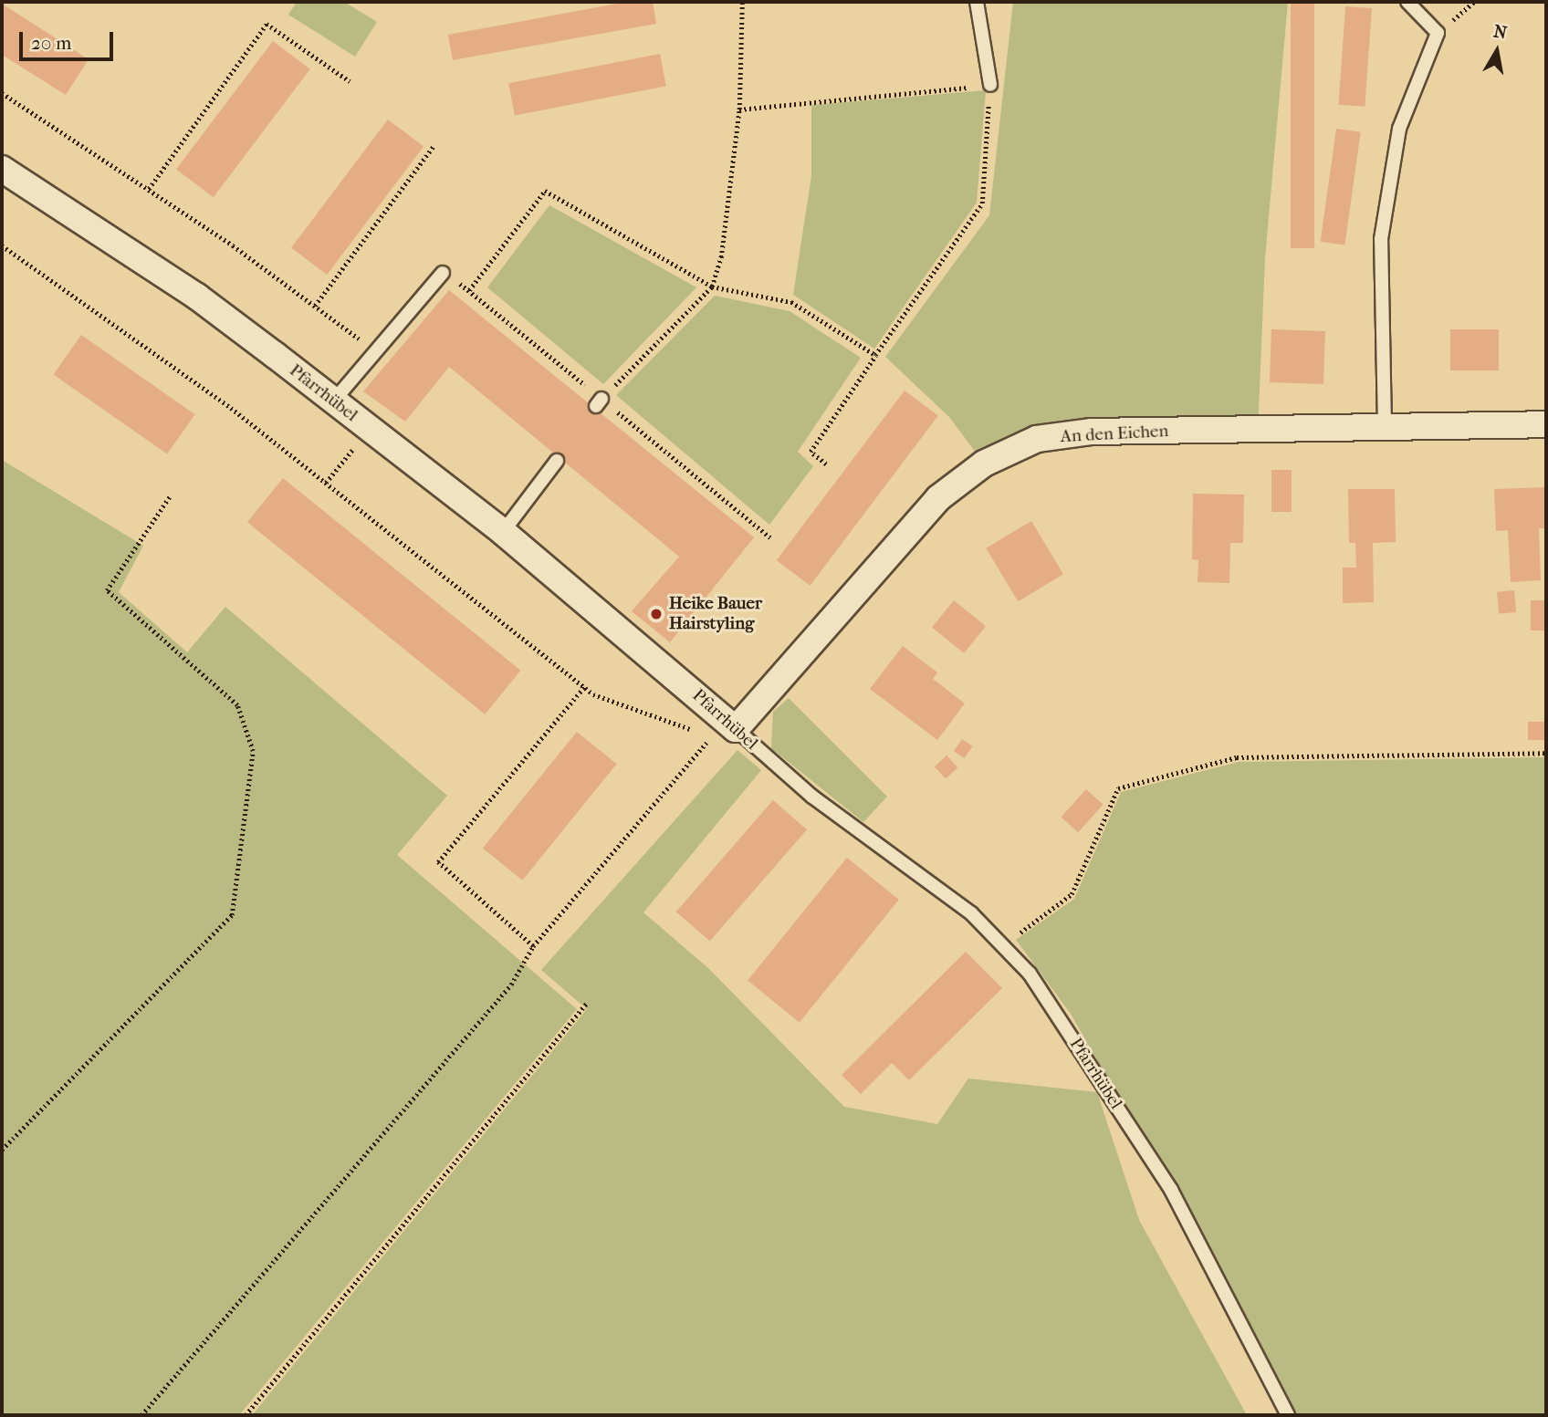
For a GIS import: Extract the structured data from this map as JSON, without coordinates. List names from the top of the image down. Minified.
{"streets":{"street":["Pfarrhübel","An den Eichen"]},"crossings":[["Pfarrhübel","An den Eichen"]],"places":["Heike Bauer Hairstyling"],"scale_bar":"20 m","north":"top"}
